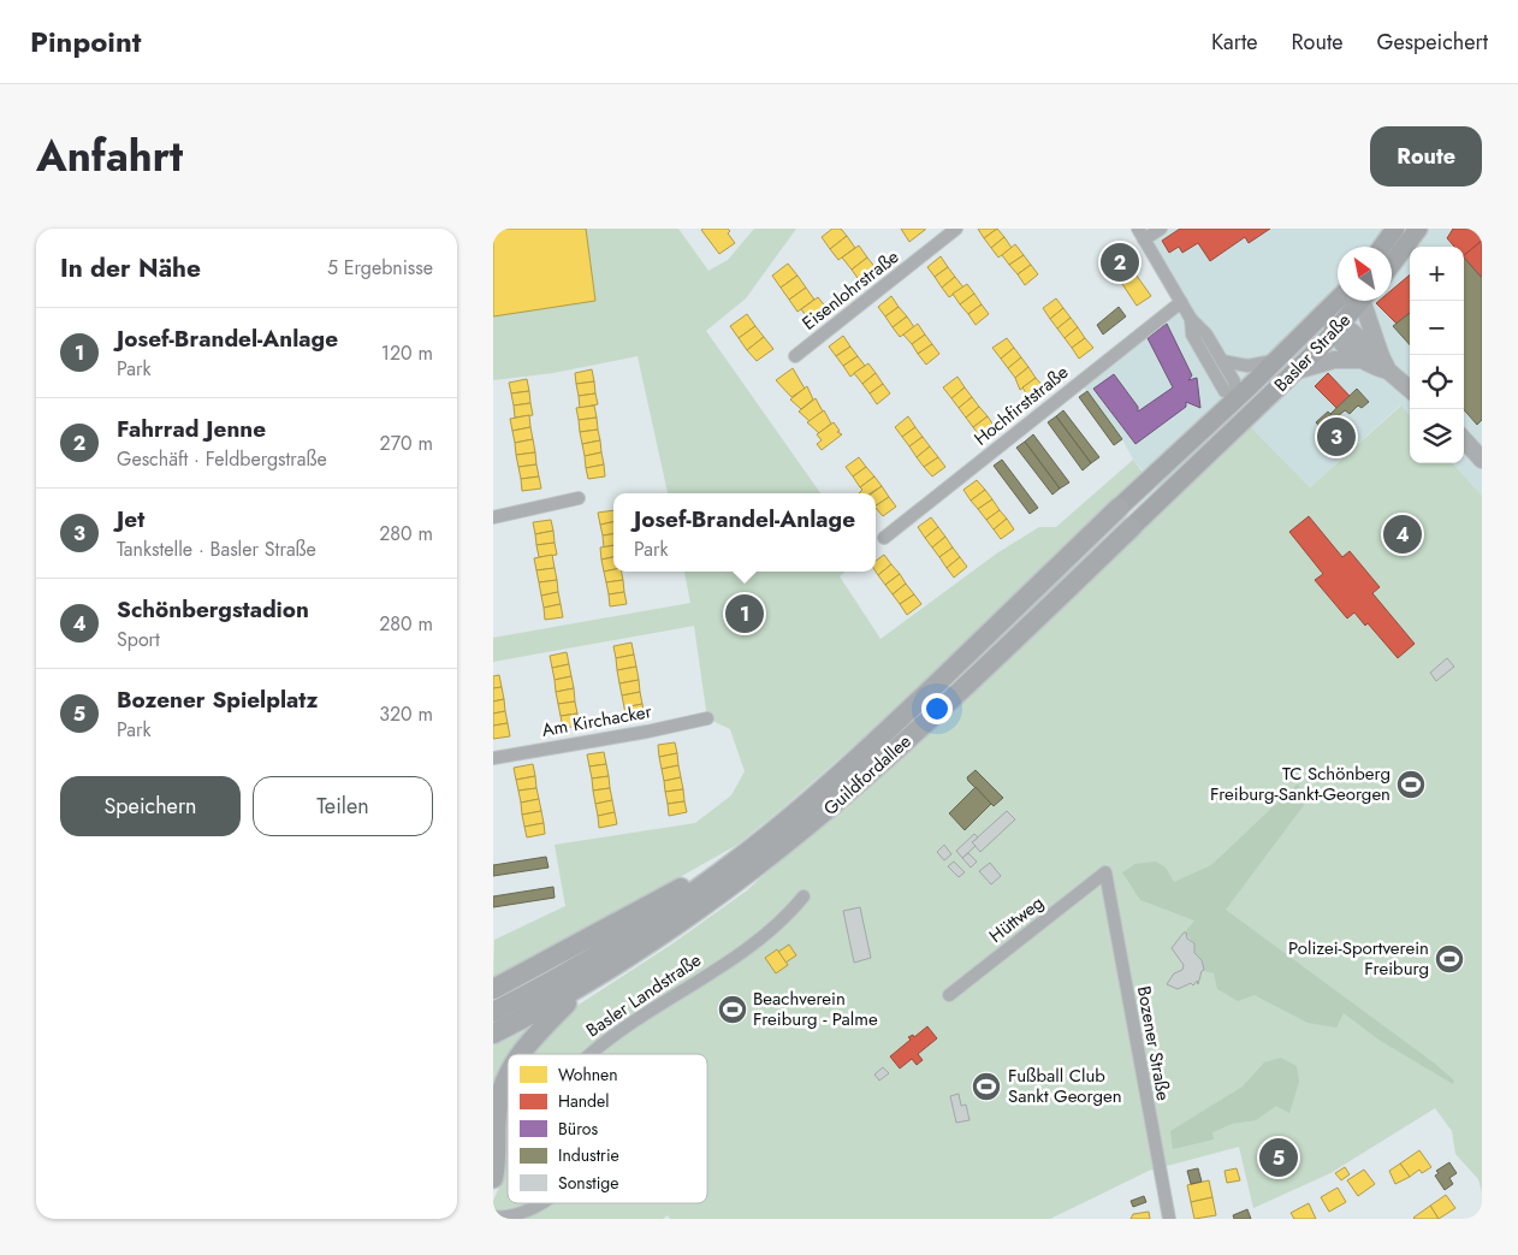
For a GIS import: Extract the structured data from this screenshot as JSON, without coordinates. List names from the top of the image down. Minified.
{"streets":{"highway":["Guildfordallee"],"main road":["Basler Straße"],"street":["Eisenlohrstraße","Hochfirststraße","Am Kirchacker","Hüttweg","Basler Landstraße","Bozener Straße"]},"crossings":[["Basler Straße","Guildfordallee"],["Hüttweg","Bozener Straße"]],"places":{"sports":["TC Schönberg Freiburg-Sankt-Georgen","Polizei-Sportverein Freiburg","Beachverein Freiburg - Palme","Fußball Club Sankt Georgen"]},"legend":["Wohnen","Handel","Büros","Industrie","Sonstige"],"north":"top left","page":{"header":"Pinpoint","nav":["Karte","Route","Gespeichert"],"title":"Anfahrt","buttons":["Route",["Speichern","Teilen"]],"heading":["In der Nähe","5 Ergebnisse"],"pins":["2","3","4","1","5"],"map_buttons":["+","−"],"list":[{"mark":"1","name":"Josef-Brandel-Anlage","note":"Park","value":"120 m"},{"mark":"2","name":"Fahrrad Jenne","note":"Geschäft · Feldbergstraße","value":"270 m"},{"mark":"3","name":"Jet","note":"Tankstelle · Basler Straße","value":"280 m"},{"mark":"4","name":"Schönbergstadion","note":"Sport","value":"280 m"},{"mark":"5","name":"Bozener Spielplatz","note":"Park","value":"320 m"}],"popup":["Josef-Brandel-Anlage","Park"]}}
